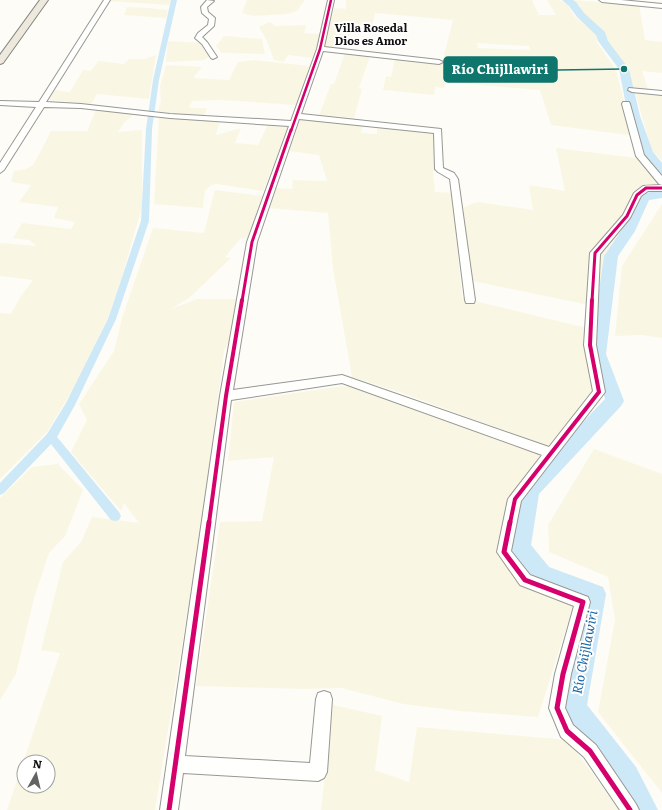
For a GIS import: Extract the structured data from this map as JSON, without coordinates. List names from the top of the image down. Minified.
{"districts":["Villa Rosedal Dios es Amor"],"water":["Río Chijllawiri"],"places":["Río Chijllawiri"],"north":"top"}
